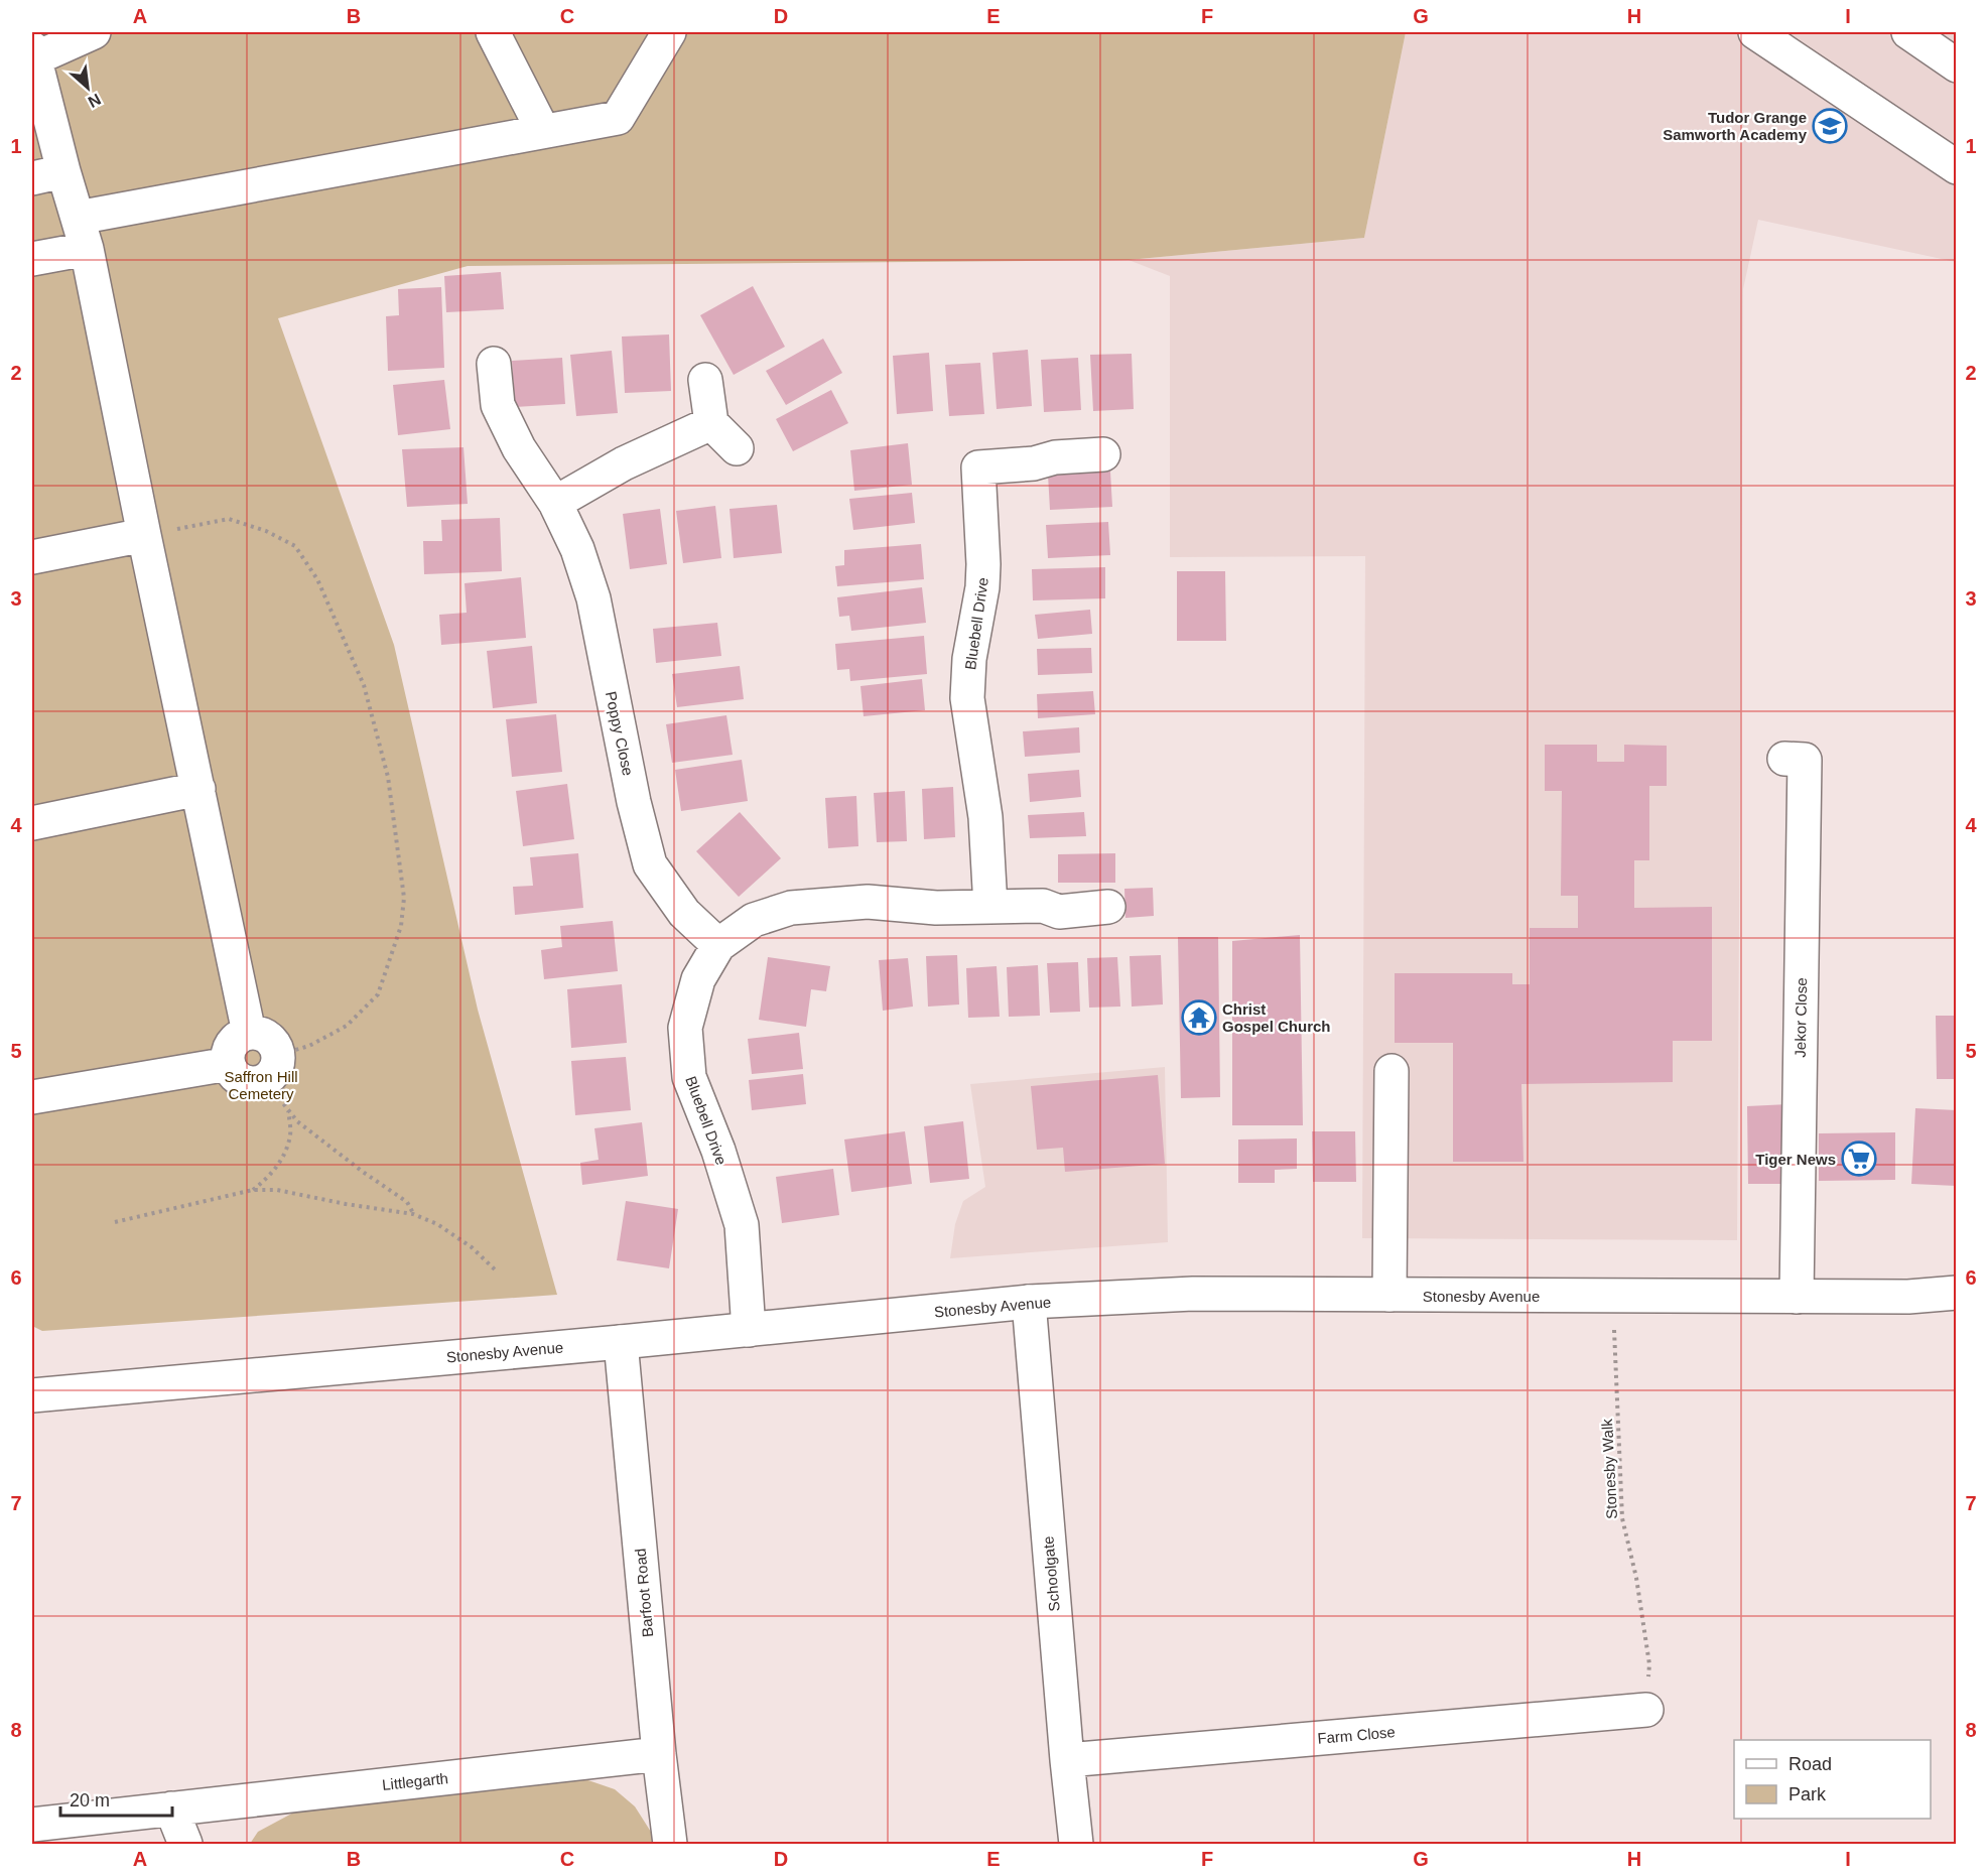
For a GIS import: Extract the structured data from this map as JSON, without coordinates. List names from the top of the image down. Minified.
{"streets":{"street":["Bluebell Drive","Poppy Close","Jekor Close","Stonesby Avenue","Schoolgate","Barfoot Road","Farm Close","Littlegarth"],"path":["Stonesby Walk"]},"crossings":[["Bluebell Drive","Poppy Close"],["Bluebell Drive","Stonesby Avenue"],["Jekor Close","Stonesby Avenue"],["Stonesby Avenue","Stonesby Walk"],["Stonesby Avenue","Schoolgate"],["Stonesby Avenue","Barfoot Road"],["Stonesby Walk","Farm Close"],["Schoolgate","Farm Close"],["Barfoot Road","Littlegarth"]],"parks":["Saffron Hill Cemetery"],"places":{"school or university":["Tudor Grange Samworth Academy"],"temple":["Christ Gospel Church"],"supermarket":["Tiger News"]},"legend":["Road","Park"],"scale_bar":"20 m","north":"bottom right","grid":{"columns":["A","B","C","D","E","F","G","H","I"],"rows":["1","2","3","4","5","6","7","8"]}}
